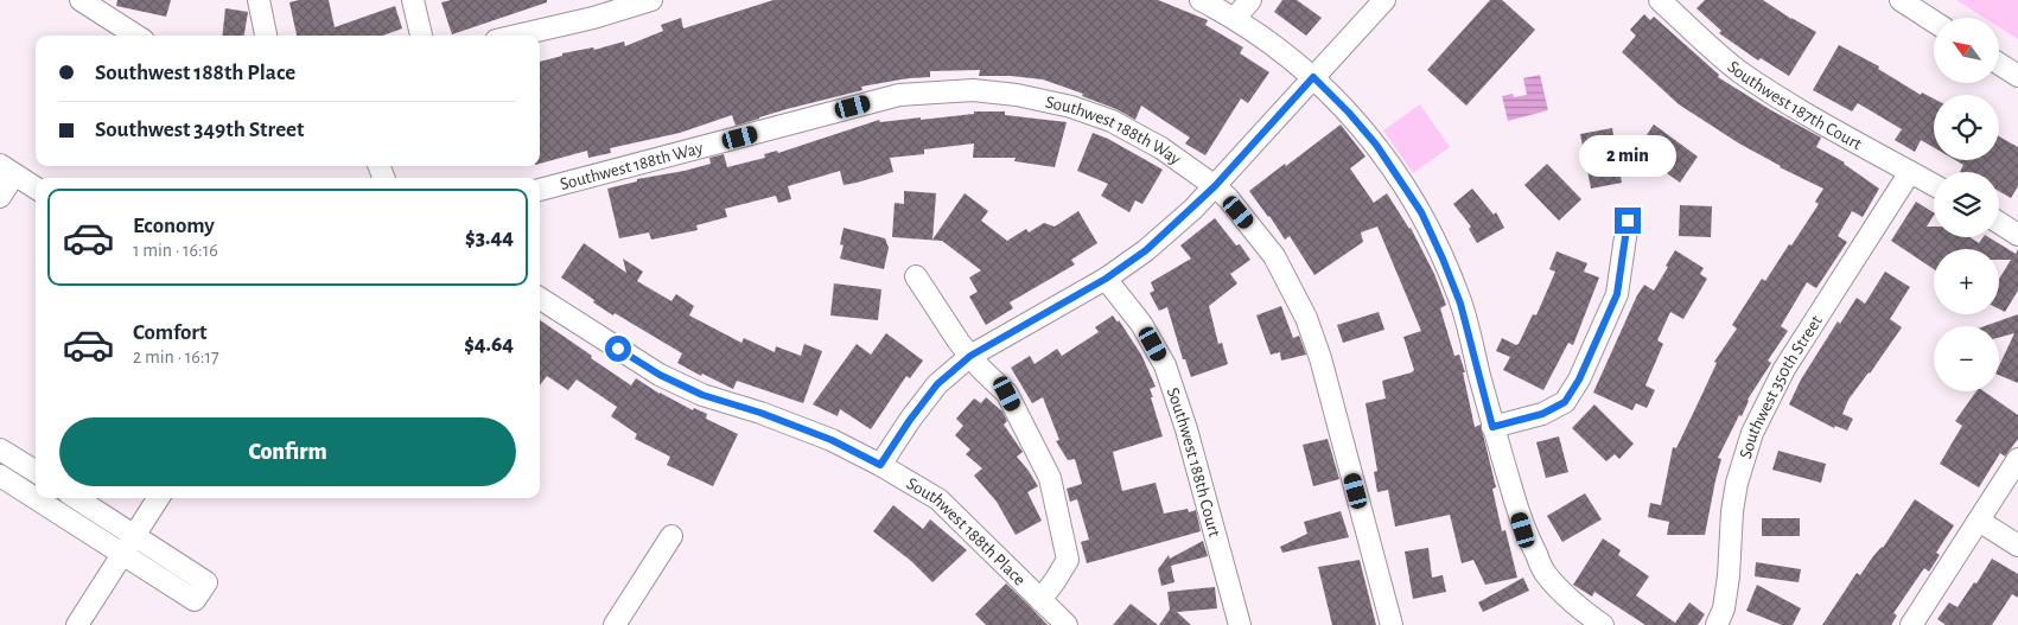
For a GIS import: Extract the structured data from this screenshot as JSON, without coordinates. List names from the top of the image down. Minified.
{"streets":{"street":["Southwest 187th Court","Southwest 188th Way","Southwest 350th Street","Southwest 188th Court","Southwest 188th Place"]},"crossings":[["Southwest 187th Court","Southwest 350th Street"]],"north":"top left","page":{"map_buttons":["+","−"],"banner":["Southwest 188th Place","Southwest 349th Street"],"bubble":"2 min","list":[{"name":"Economy","note":"1 min · 16:16","value":"$3.44"},{"name":"Comfort","note":"2 min · 16:17","value":"$4.64"}],"buttons":"Confirm"}}
